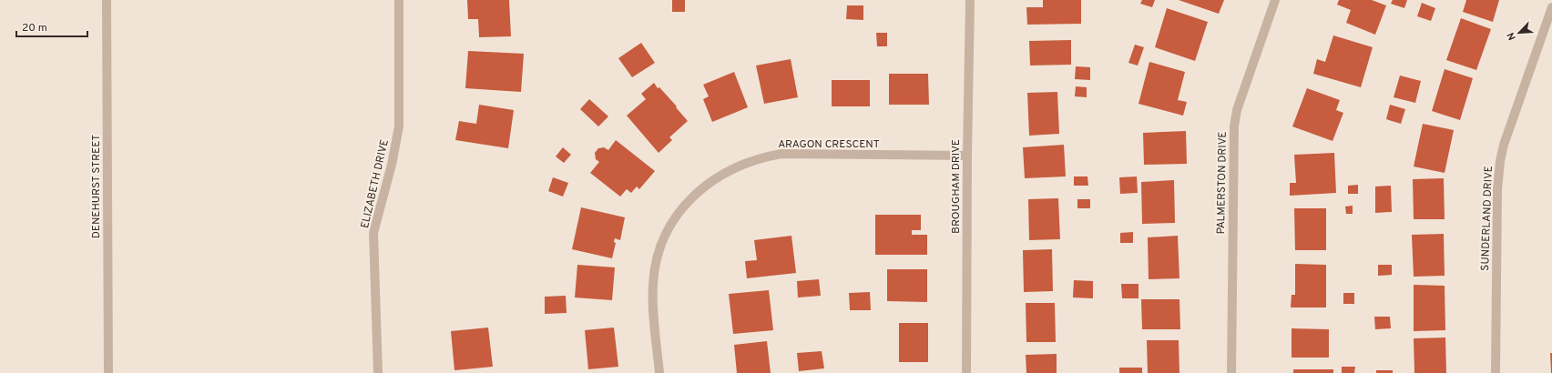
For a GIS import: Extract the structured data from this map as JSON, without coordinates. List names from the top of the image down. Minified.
{"streets":{"street":["ARAGON CRESCENT","PALMERSTON DRIVE","ELIZABETH DRIVE","DENEHURST STREET","BROUGHAM DRIVE","SUNDERLAND DRIVE"]},"crossings":[["ARAGON CRESCENT","BROUGHAM DRIVE"]],"scale_bar":"20 m","north":"bottom left"}
